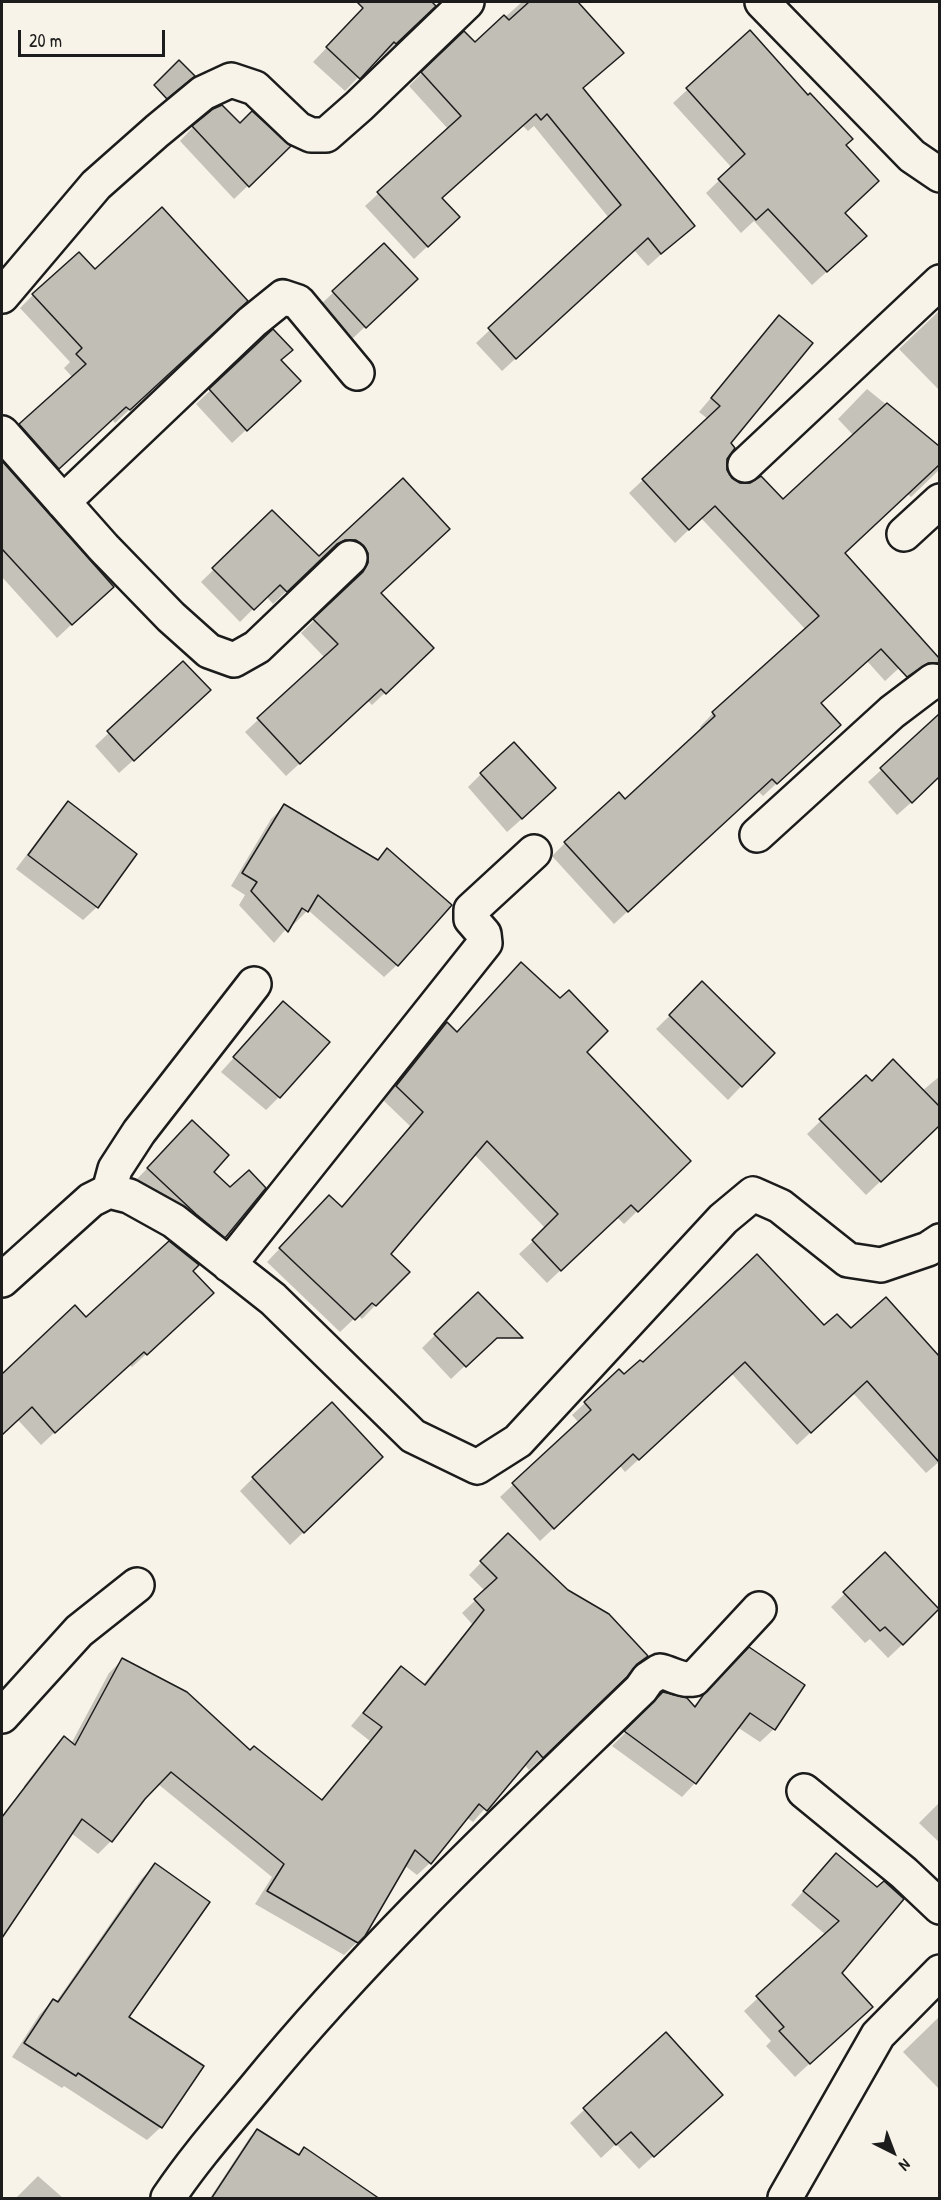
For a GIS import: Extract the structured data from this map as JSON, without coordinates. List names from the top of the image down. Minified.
{"scale_bar":"20 m","north":"bottom right"}
